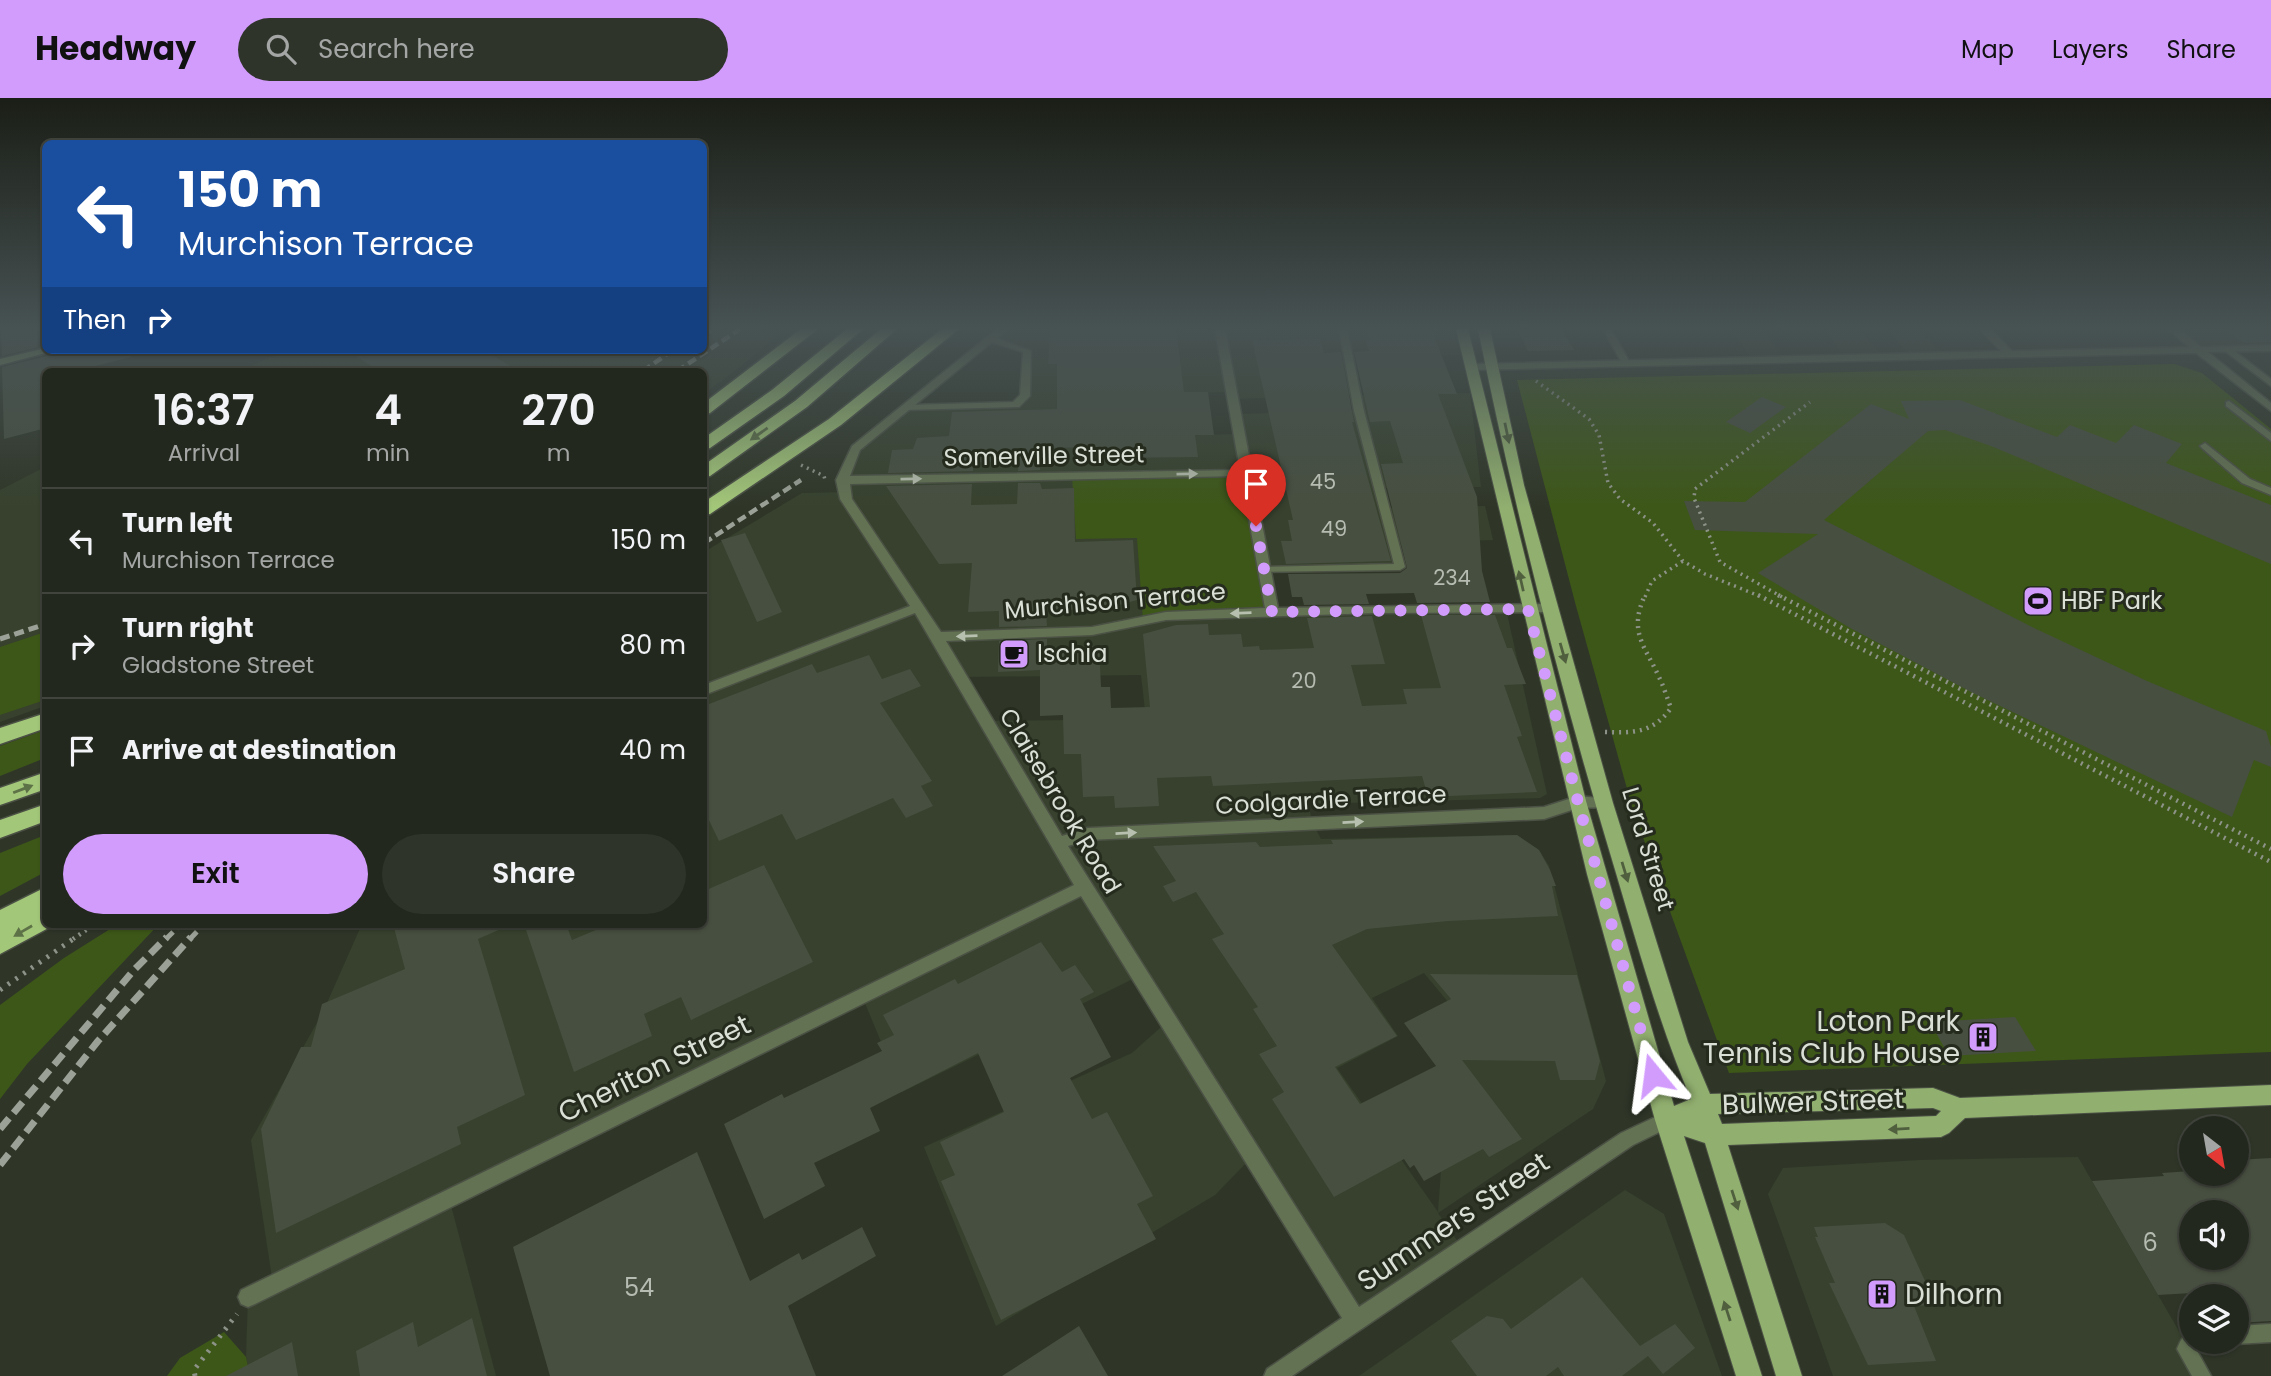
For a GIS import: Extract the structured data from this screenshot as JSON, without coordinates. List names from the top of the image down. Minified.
{"streets":{"main road":["Lord Street","Bulwer Street"],"street":["Somerville Street","Murchison Terrace","Coolgardie Terrace","Claisebrook Road","Cheriton Street","Summers Street"]},"crossings":[["Somerville Street","Claisebrook Road"],["Murchison Terrace","Claisebrook Road"],["Murchison Terrace","Lord Street"],["Coolgardie Terrace","Claisebrook Road"],["Coolgardie Terrace","Lord Street"],["Claisebrook Road","Cheriton Street"],["Claisebrook Road","Summers Street"],["Lord Street","Bulwer Street"],["Bulwer Street","Summers Street"]],"one_way":["Somerville Street","Murchison Terrace","Coolgardie Terrace"],"places":{"sports":["HBF Park"],"cafe":["Ischia"],"building":["Loton Park Tennis Club House","Dilhorn"]},"house_numbers":["45","49","234","20","6","54"],"north":"bottom right","page":{"header":"Headway","search":"Search here","nav":["Map","Layers","Share"],"turn":["150 m","Murchison Terrace"],"then":"Then","eta":["16:37","Arrival","4","min","270","m"],"list":[{"name":"Turn left","note":"Murchison Terrace","value":"150 m"},{"name":"Turn right","note":"Gladstone Street","value":"80 m"},{"name":"Arrive at destination","value":"40 m"}],"buttons":["Exit","Share"]}}
